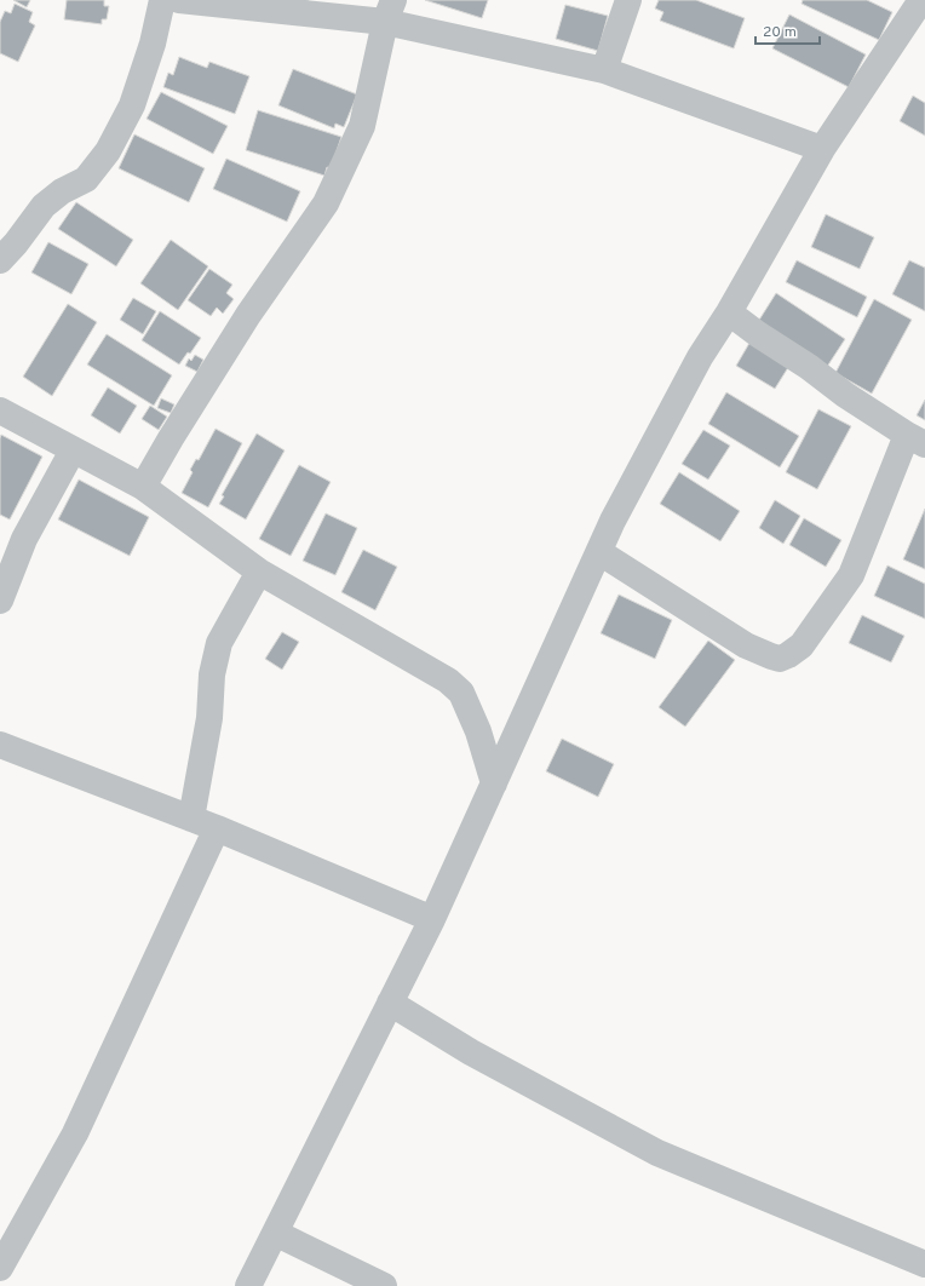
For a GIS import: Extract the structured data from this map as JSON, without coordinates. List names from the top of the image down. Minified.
{"scale_bar":"20 m"}
